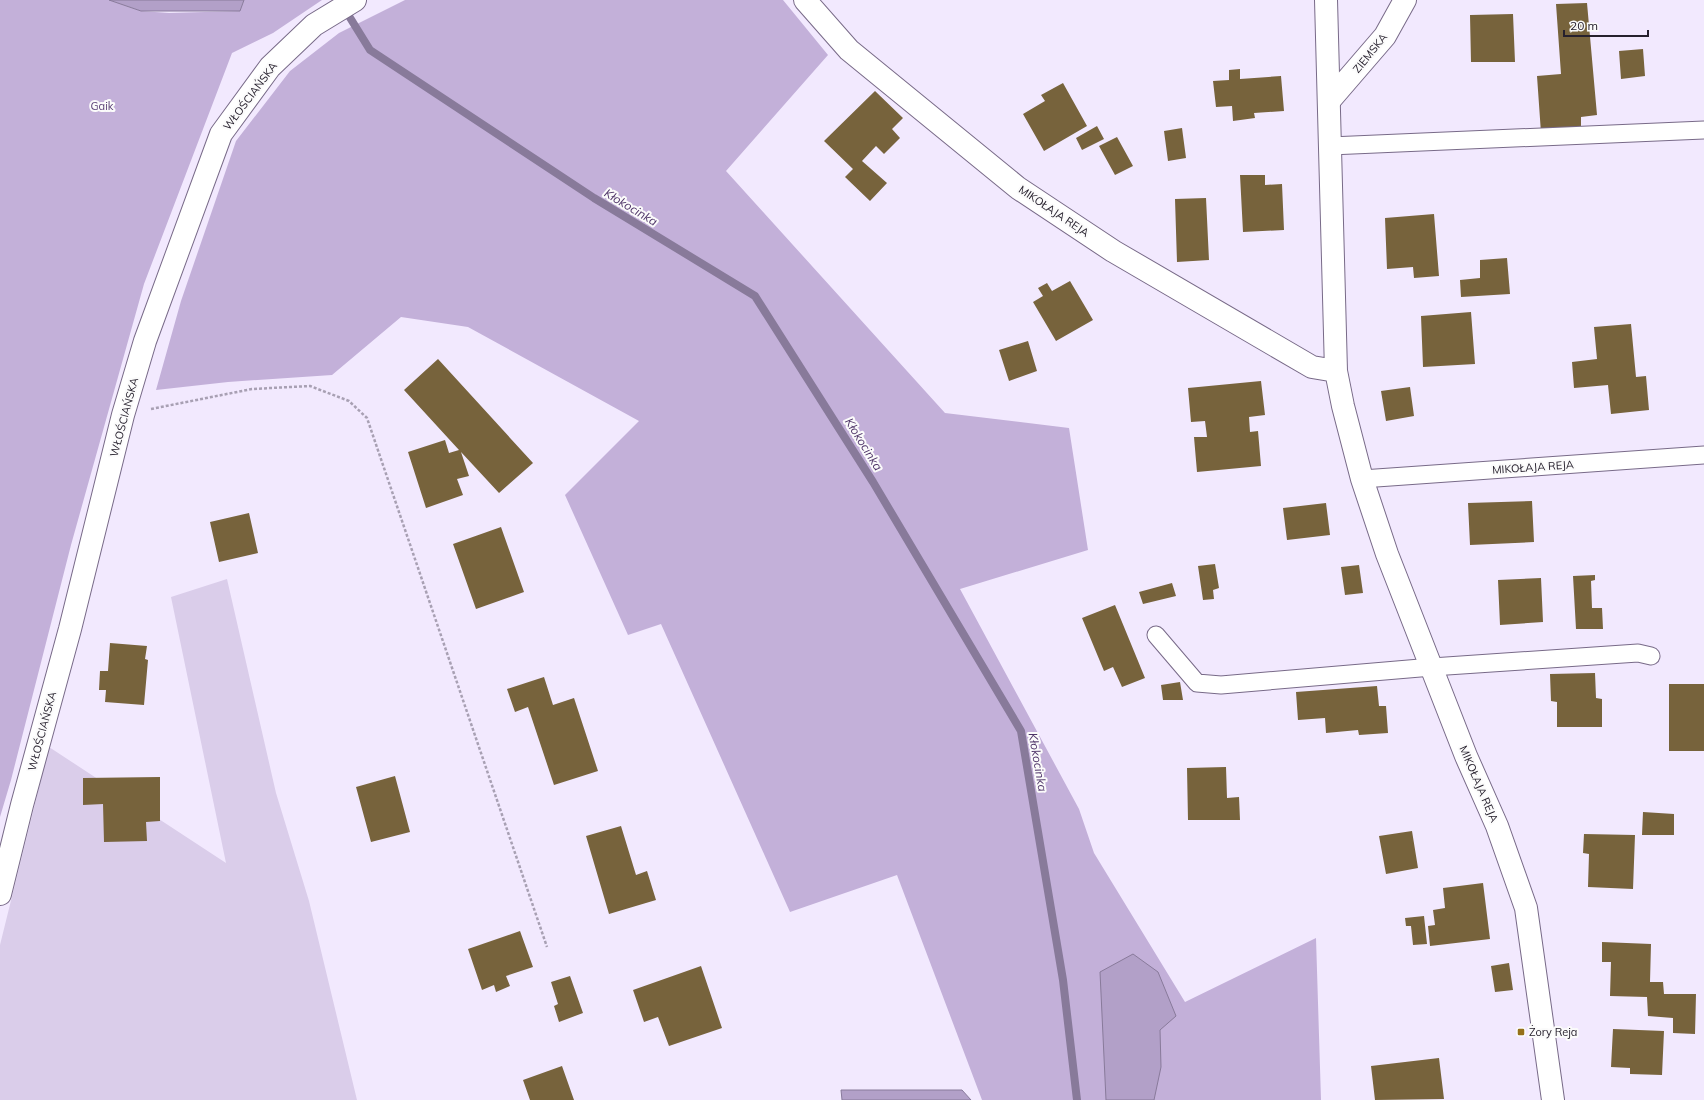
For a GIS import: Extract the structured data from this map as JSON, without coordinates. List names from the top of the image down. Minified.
{"streets":{"street":["ZIEMSKA","WŁOŚCIAŃSKA","MIKOŁAJA REJA"]},"crossings":[["ZIEMSKA","MIKOŁAJA REJA"]],"water":["Kłokocinka"],"parks":["Gaik"],"places":{"transit":["Żory Reja"]},"scale_bar":"20 m"}
